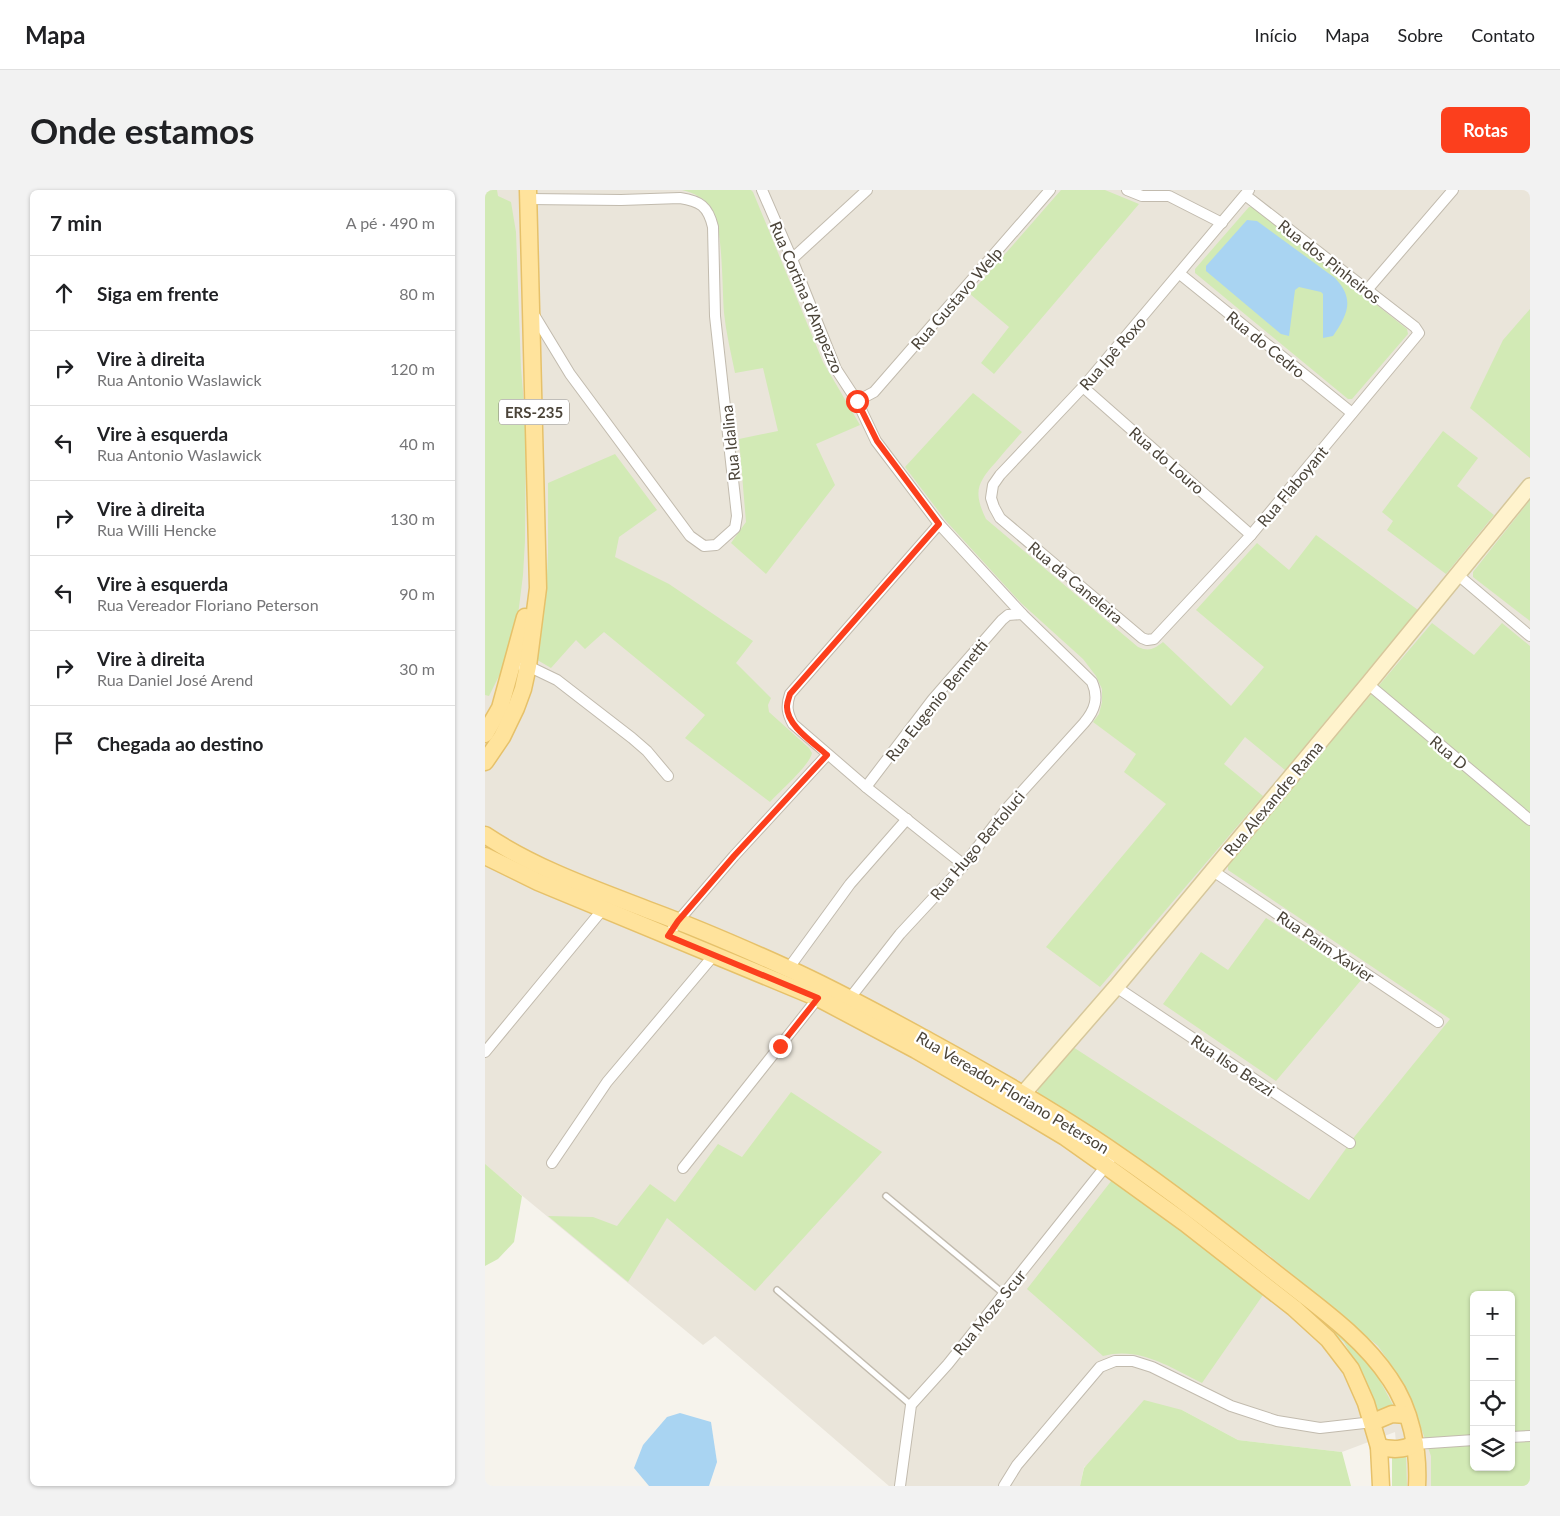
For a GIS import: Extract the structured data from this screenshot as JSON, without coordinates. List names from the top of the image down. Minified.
{"streets":{"main road":["ERS-235","Rua Vereador Floriano Peterson"],"street":["Rua dos Pinheiros","Rua Cortina d'Ampezzo","Rua Gustavo Welp","Rua do Cedro","Rua Ipê Roxo","Rua Idalina","Rua do Louro","Rua Flaboyant","Rua da Caneleira","Rua Eugenio Bennetti","Rua D","Rua Alexandre Rama","Rua Hugo Bertoluci","Rua Paim Xavier","Rua Ilso Bezzi","Rua Moze Scur"]},"crossings":[["Rua dos Pinheiros","Rua Ipê Roxo"],["Rua dos Pinheiros","Rua Flaboyant"],["Rua Cortina d'Ampezzo","Rua Gustavo Welp"],["Rua Cortina d'Ampezzo","Rua Eugenio Bennetti"],["Rua Cortina d'Ampezzo","Rua Hugo Bertoluci"],["Rua do Cedro","Rua Ipê Roxo"],["Rua do Cedro","Rua Flaboyant"],["Rua Ipê Roxo","Rua do Louro"],["Rua Ipê Roxo","Rua da Caneleira"],["ERS-235","Rua Idalina"],["Rua do Louro","Rua Flaboyant"],["Rua Flaboyant","Rua da Caneleira"],["Rua D","Rua Alexandre Rama"],["Rua Alexandre Rama","Rua Paim Xavier"],["Rua Alexandre Rama","Rua Ilso Bezzi"],["Rua Alexandre Rama","Rua Vereador Floriano Peterson"],["Rua Hugo Bertoluci","Rua Vereador Floriano Peterson"],["Rua Vereador Floriano Peterson","Rua Moze Scur"]],"page":{"header":"Mapa","nav":["Início","Mapa","Sobre","Contato"],"buttons":"Rotas","title":"Onde estamos","heading":["7 min","A pé · 490 m"],"list":[["Siga em frente","80 m"],["Vire à direita","Rua Antonio Waslawick","120 m"],["Vire à esquerda","Rua Antonio Waslawick","40 m"],["Vire à direita","Rua Willi Hencke","130 m"],["Vire à esquerda","Rua Vereador Floriano Peterson","90 m"],["Vire à direita","Rua Daniel José Arend","30 m"],"Chegada ao destino"],"map_buttons":["+","−"]}}
